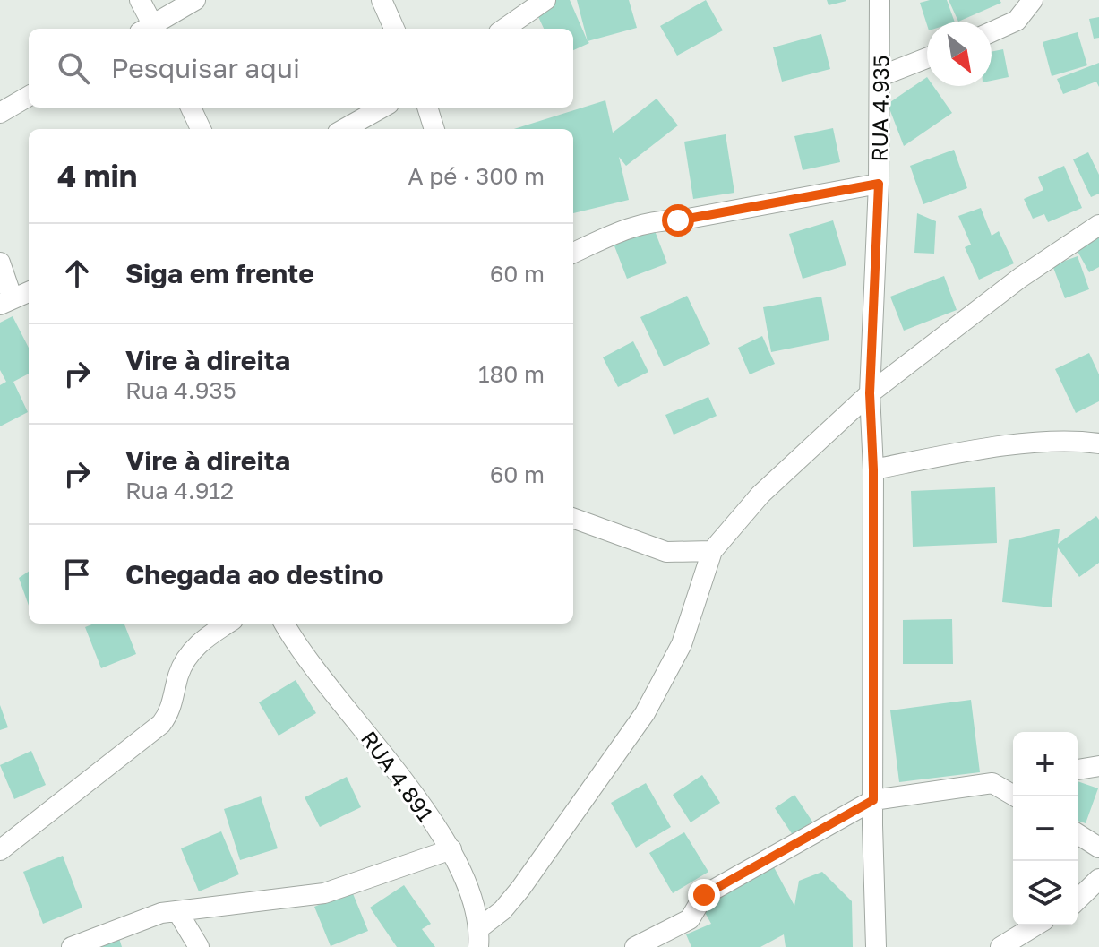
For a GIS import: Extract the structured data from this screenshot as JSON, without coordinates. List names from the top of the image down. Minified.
{"streets":{"street":["RUA 4.935","RUA 4.891"]},"north":"bottom right","page":{"search":"Pesquisar aqui","heading":["4 min","A pé · 300 m"],"list":[["Siga em frente","60 m"],["Vire à direita","Rua 4.935","180 m"],["Vire à direita","Rua 4.912","60 m"],"Chegada ao destino"],"map_buttons":["+","−"]}}
